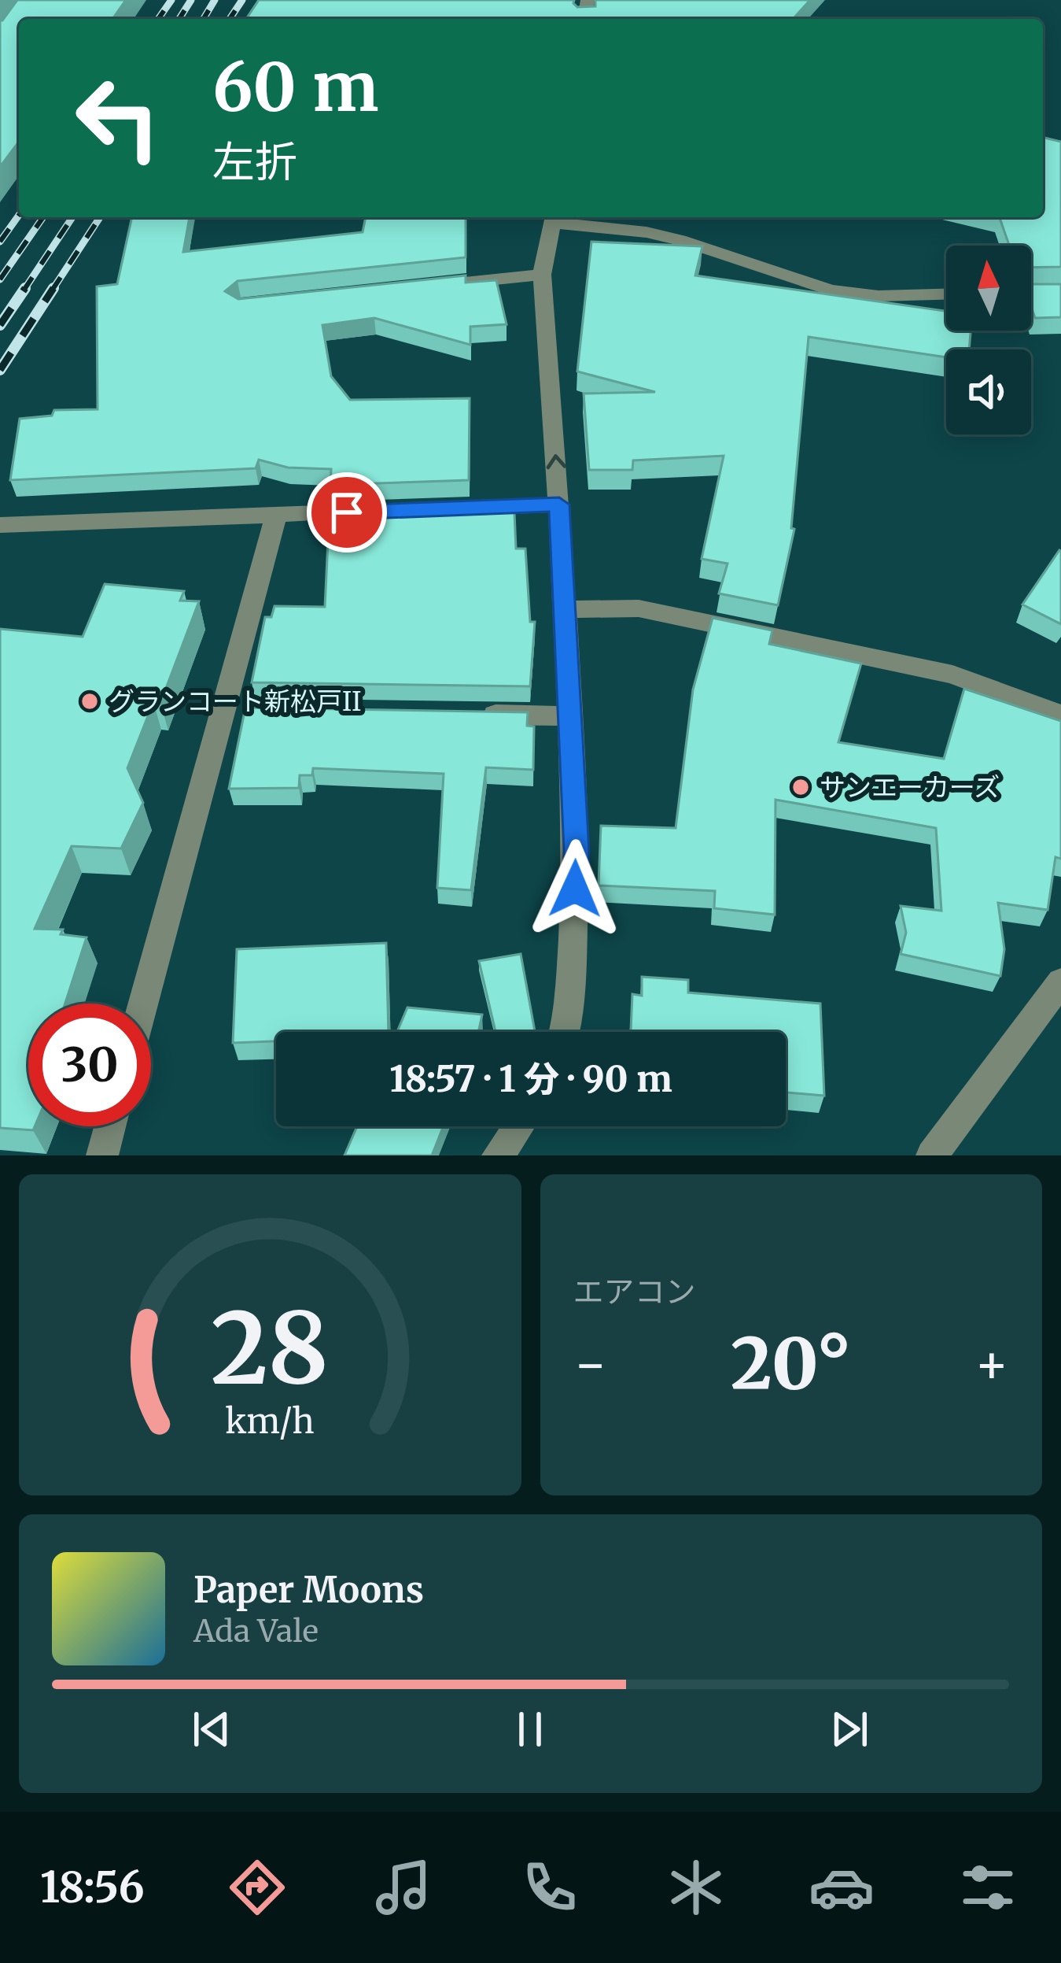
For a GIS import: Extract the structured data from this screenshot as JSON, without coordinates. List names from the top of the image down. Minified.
{"places":["グランコート新松戸II","サンエーカーズ"],"north":"top","page":{"turn":["60 m","左折"],"limit":"30","trip":"18:57 · 1 分 · 90 m","tile":"エアコン","heat":["−","20°","+"],"song":["Paper Moons","Ada Vale"],"tabs":"18:56","gauge":["28","km/h"]}}
